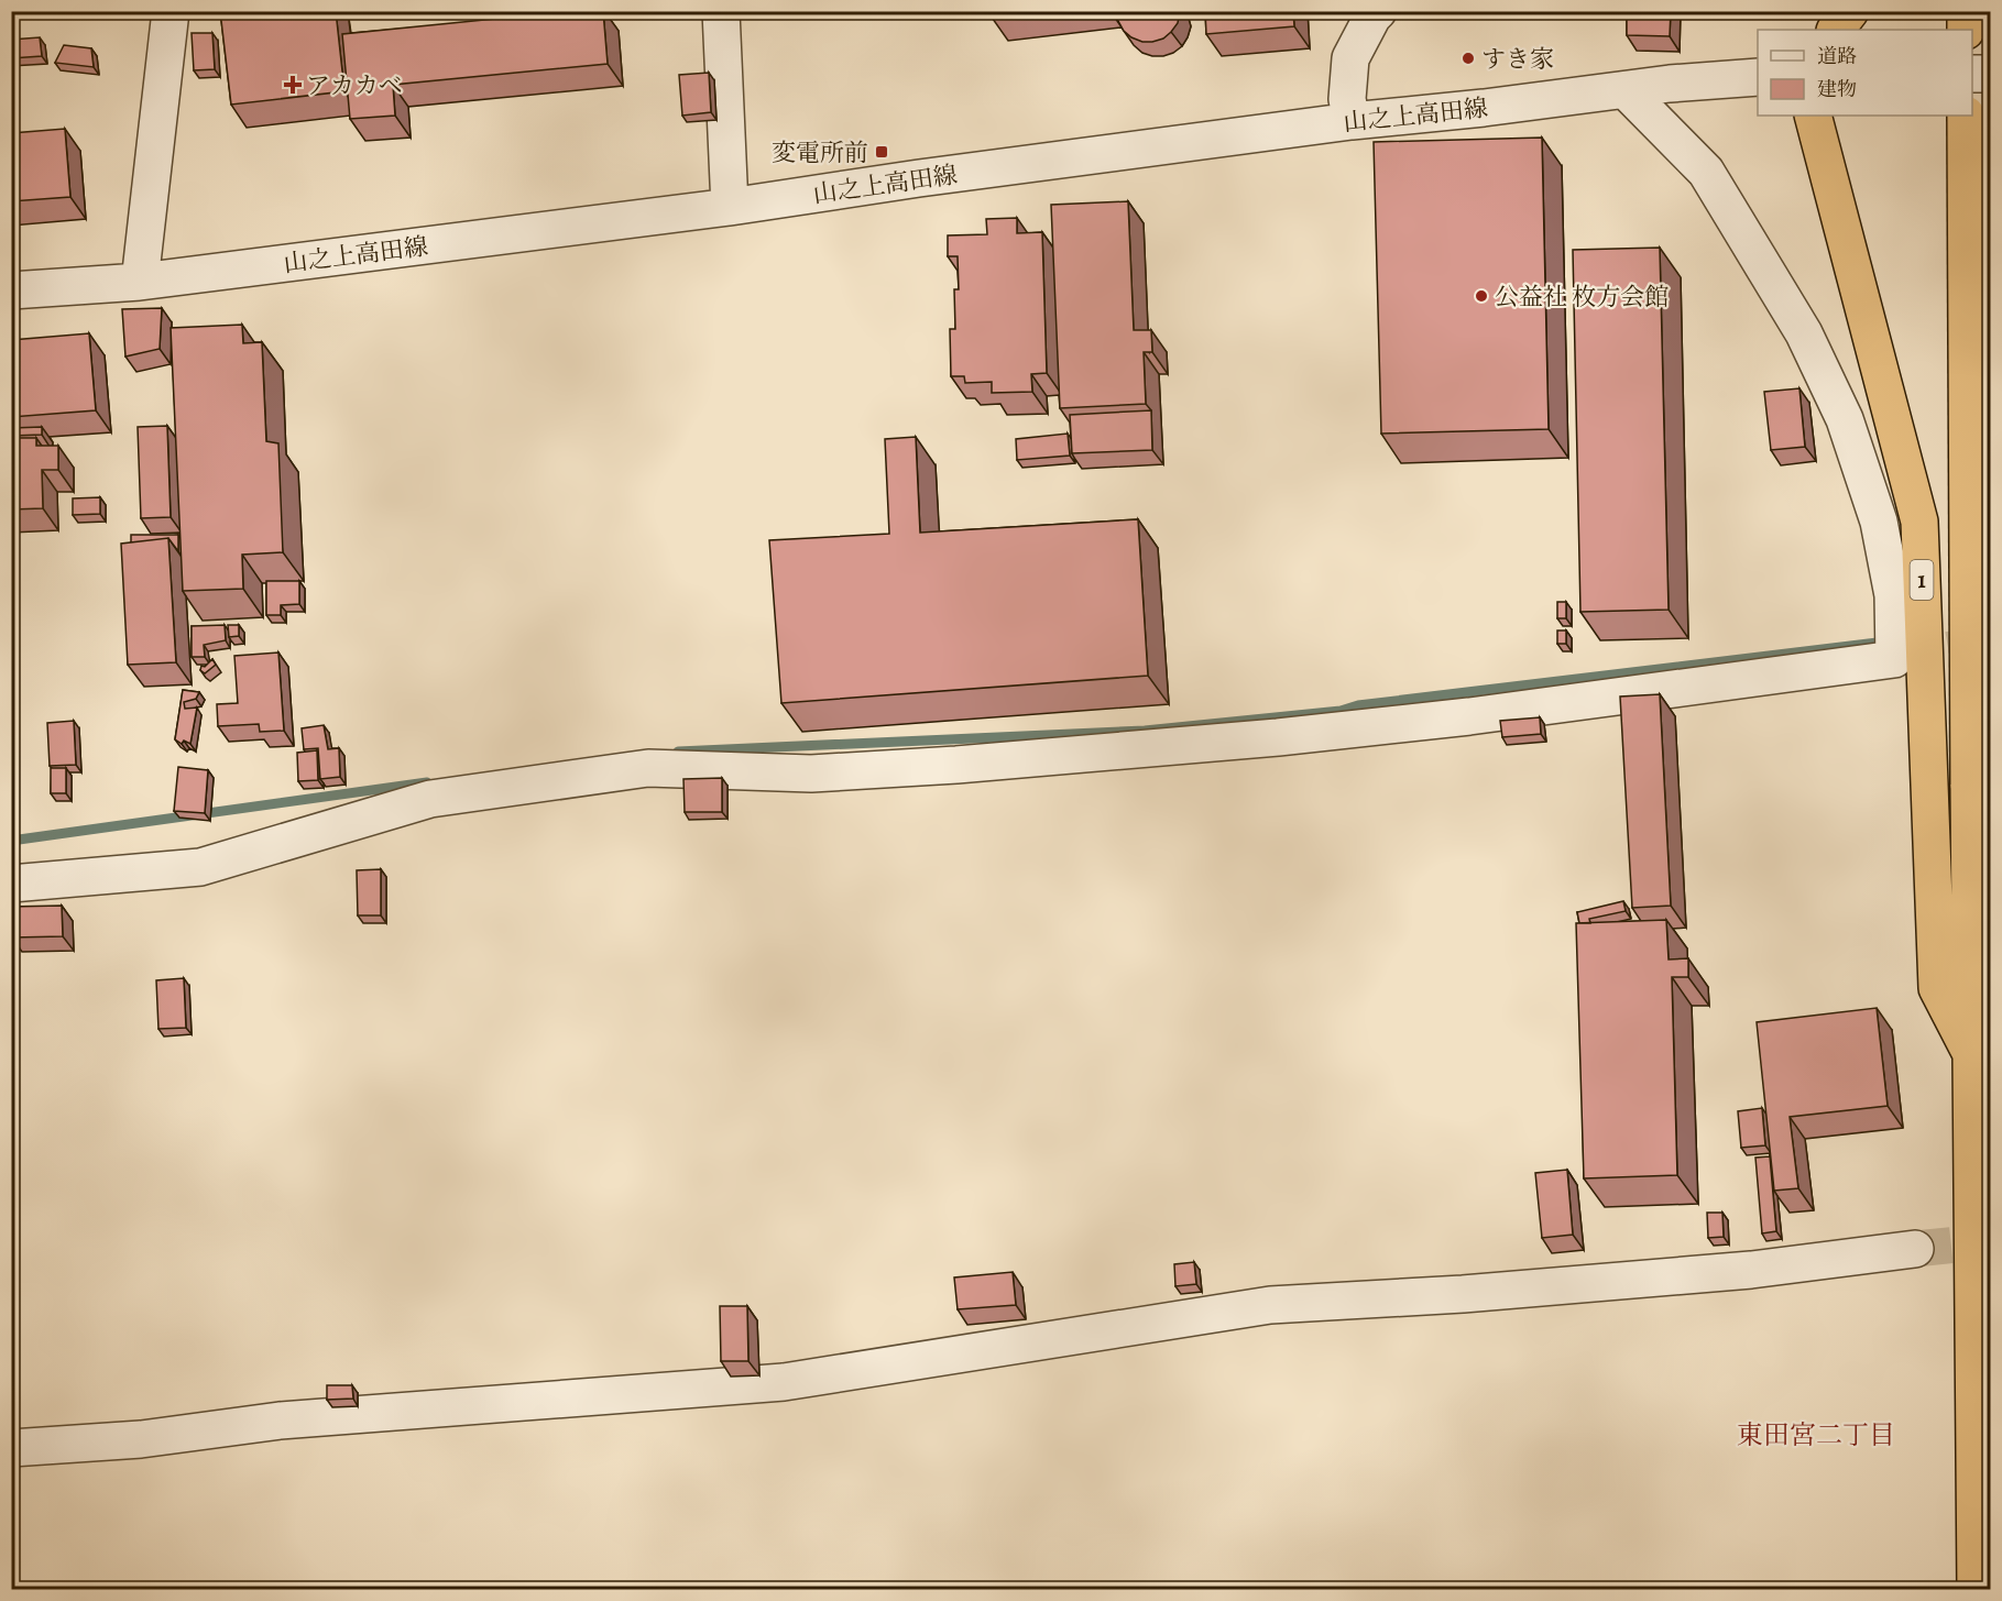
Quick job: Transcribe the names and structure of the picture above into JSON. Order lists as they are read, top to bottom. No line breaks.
{"streets":{"highway":["1"],"street":["山之上高田線"]},"districts":["東田宮二丁目"],"places":{"other":["すき家","公益社 枚方会館"],"health":["アカカベ"],"transit":["変電所前"]},"legend":["道路","建物"]}
